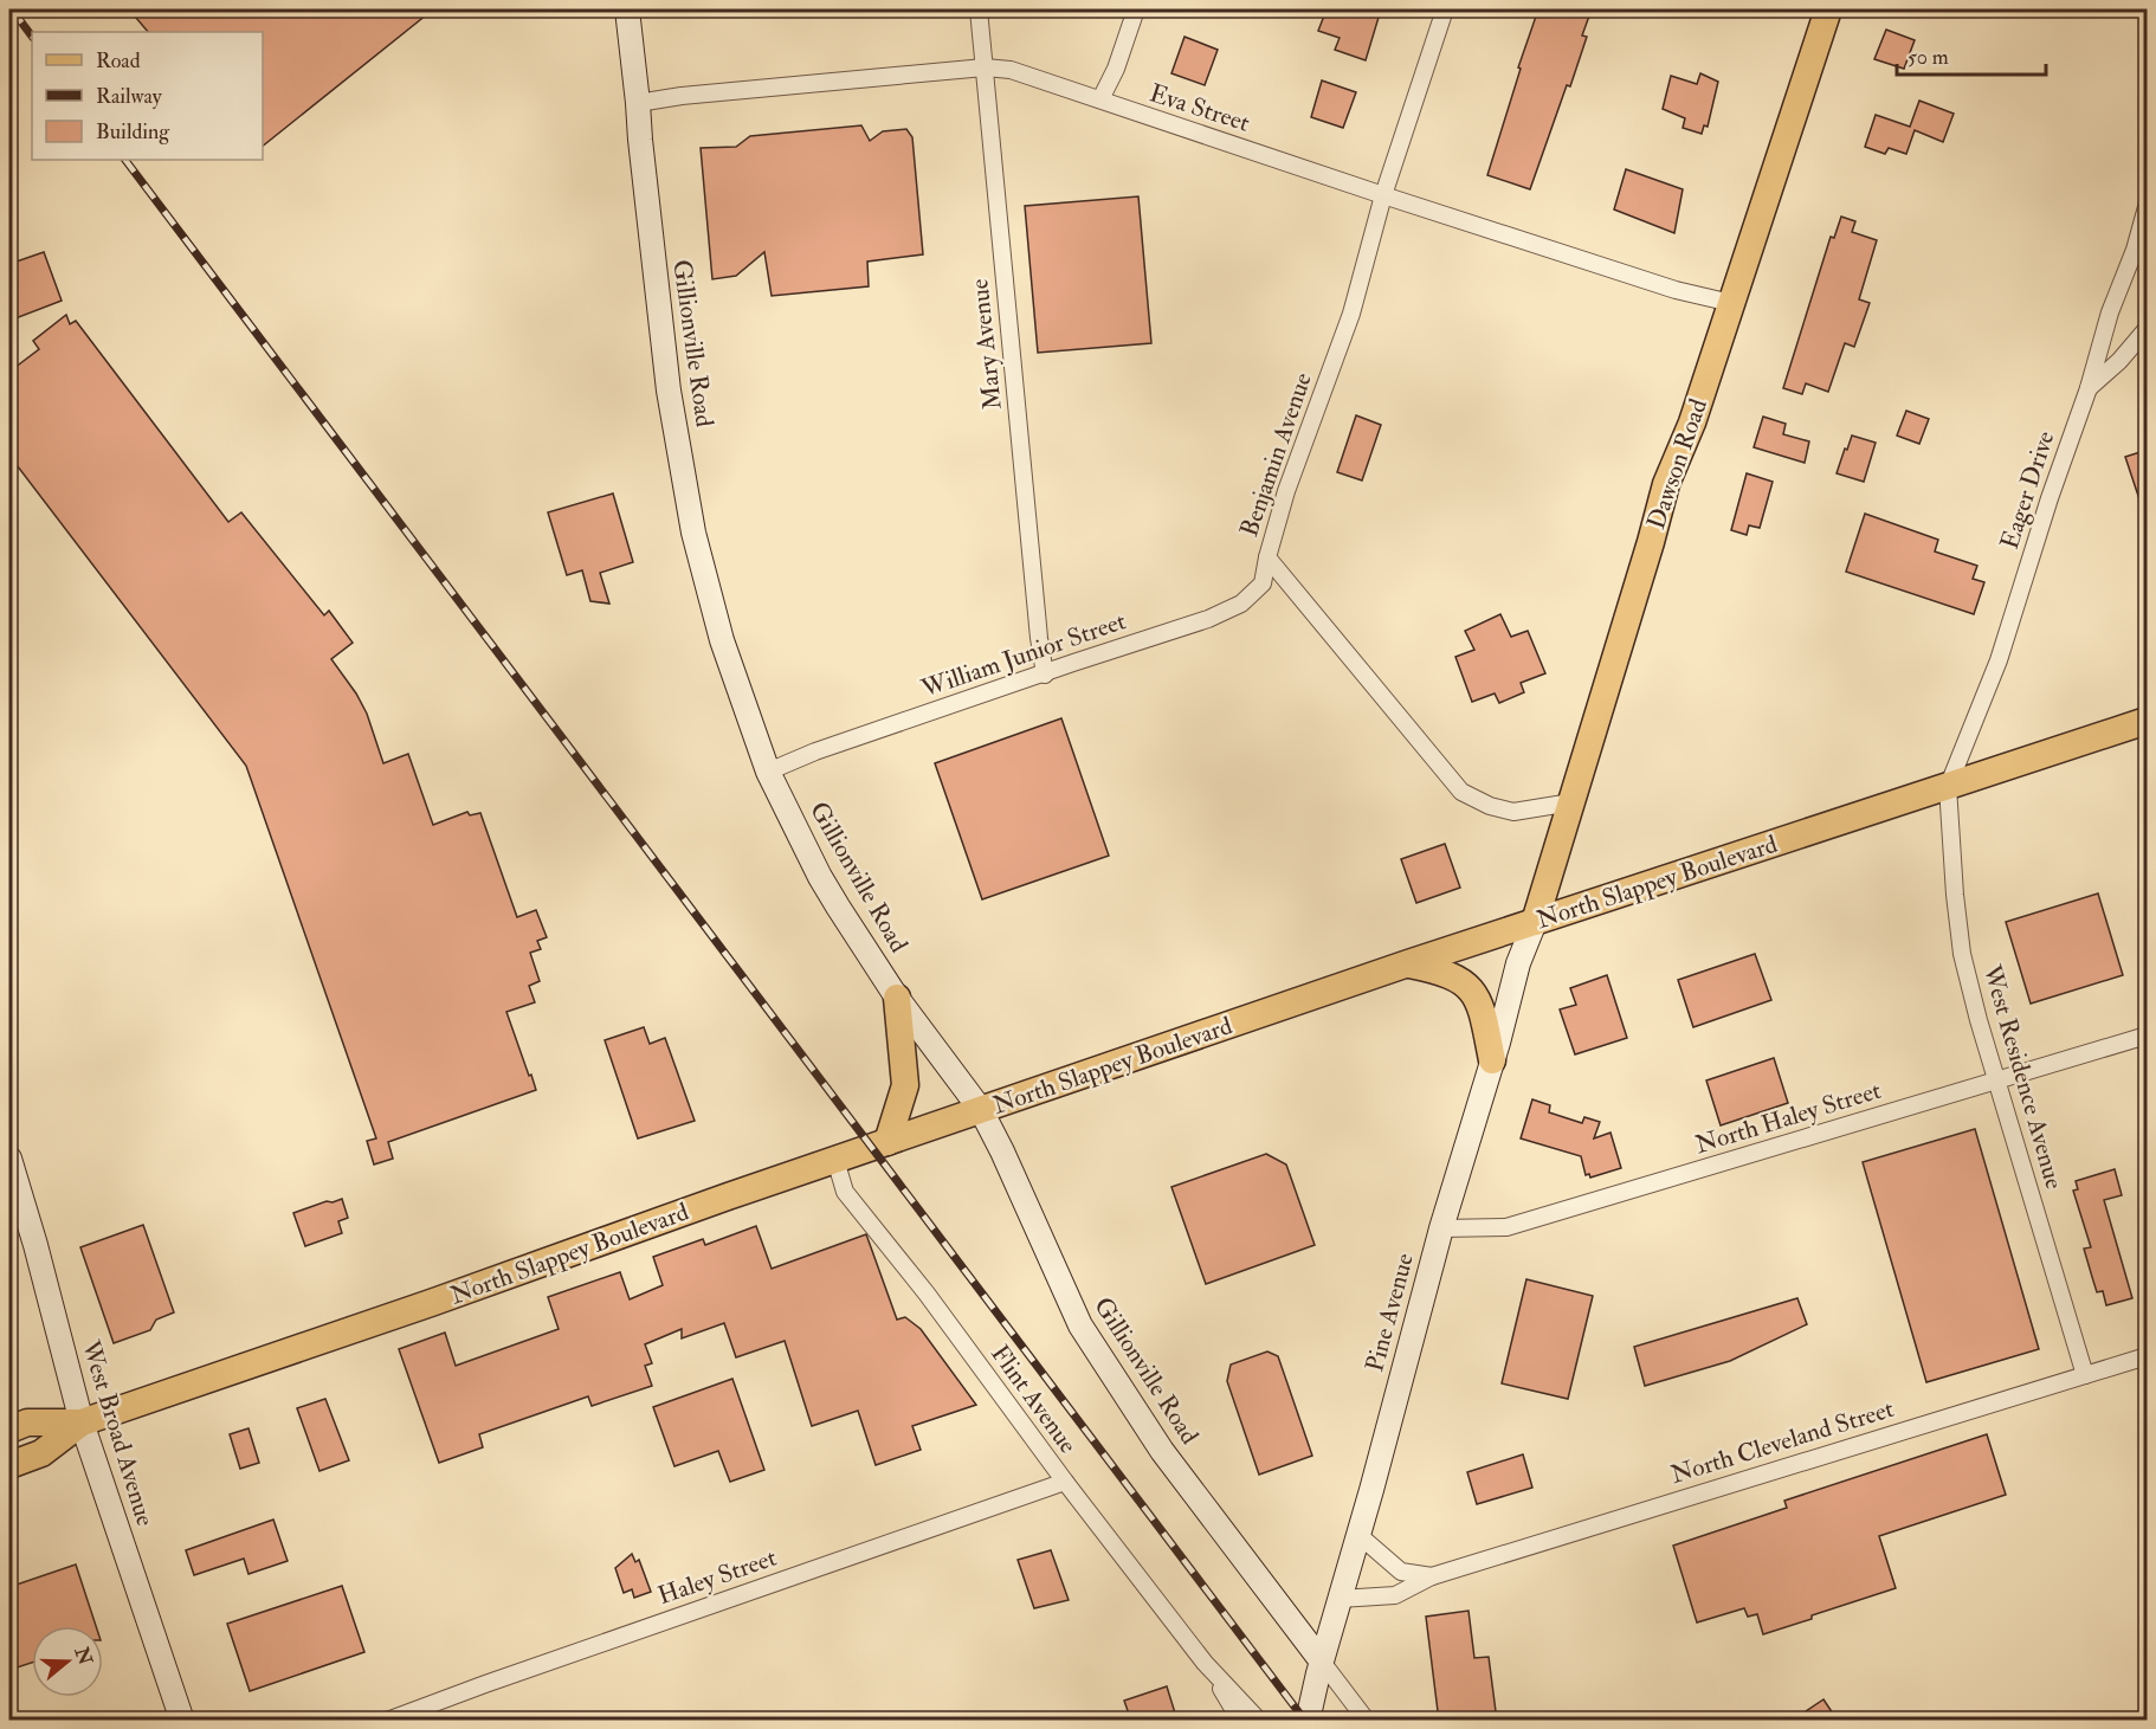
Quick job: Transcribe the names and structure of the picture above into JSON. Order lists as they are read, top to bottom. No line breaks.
{"streets":{"main road":["Gillionville Road","Dawson Road","North Slappey Boulevard","Pine Avenue","West Broad Avenue"],"street":["Eva Street","Mary Avenue","Benjamin Avenue","Eager Drive","William Junior Street","West Residence Avenue","North Haley Street","Flint Avenue","North Cleveland Street","Haley Street"]},"crossings":[["Eva Street","Gillionville Road"],["Eva Street","Mary Avenue"],["Eva Street","Benjamin Avenue"],["Eva Street","Dawson Road"],["Gillionville Road","William Junior Street"],["Gillionville Road","North Slappey Boulevard"],["Gillionville Road","Pine Avenue"],["Mary Avenue","William Junior Street"],["Benjamin Avenue","Dawson Road"],["Benjamin Avenue","William Junior Street"],["Dawson Road","North Slappey Boulevard"],["Dawson Road","Pine Avenue"],["Eager Drive","North Slappey Boulevard"],["Eager Drive","West Residence Avenue"],["North Slappey Boulevard","West Residence Avenue"],["North Slappey Boulevard","Pine Avenue"],["North Slappey Boulevard","Flint Avenue"],["North Slappey Boulevard","West Broad Avenue"],["West Residence Avenue","North Haley Street"],["West Residence Avenue","North Cleveland Street"],["North Haley Street","Pine Avenue"],["Pine Avenue","North Cleveland Street"],["Flint Avenue","Haley Street"]],"legend":["Road","Railway","Building"],"scale_bar":"50 m","north":"right"}
